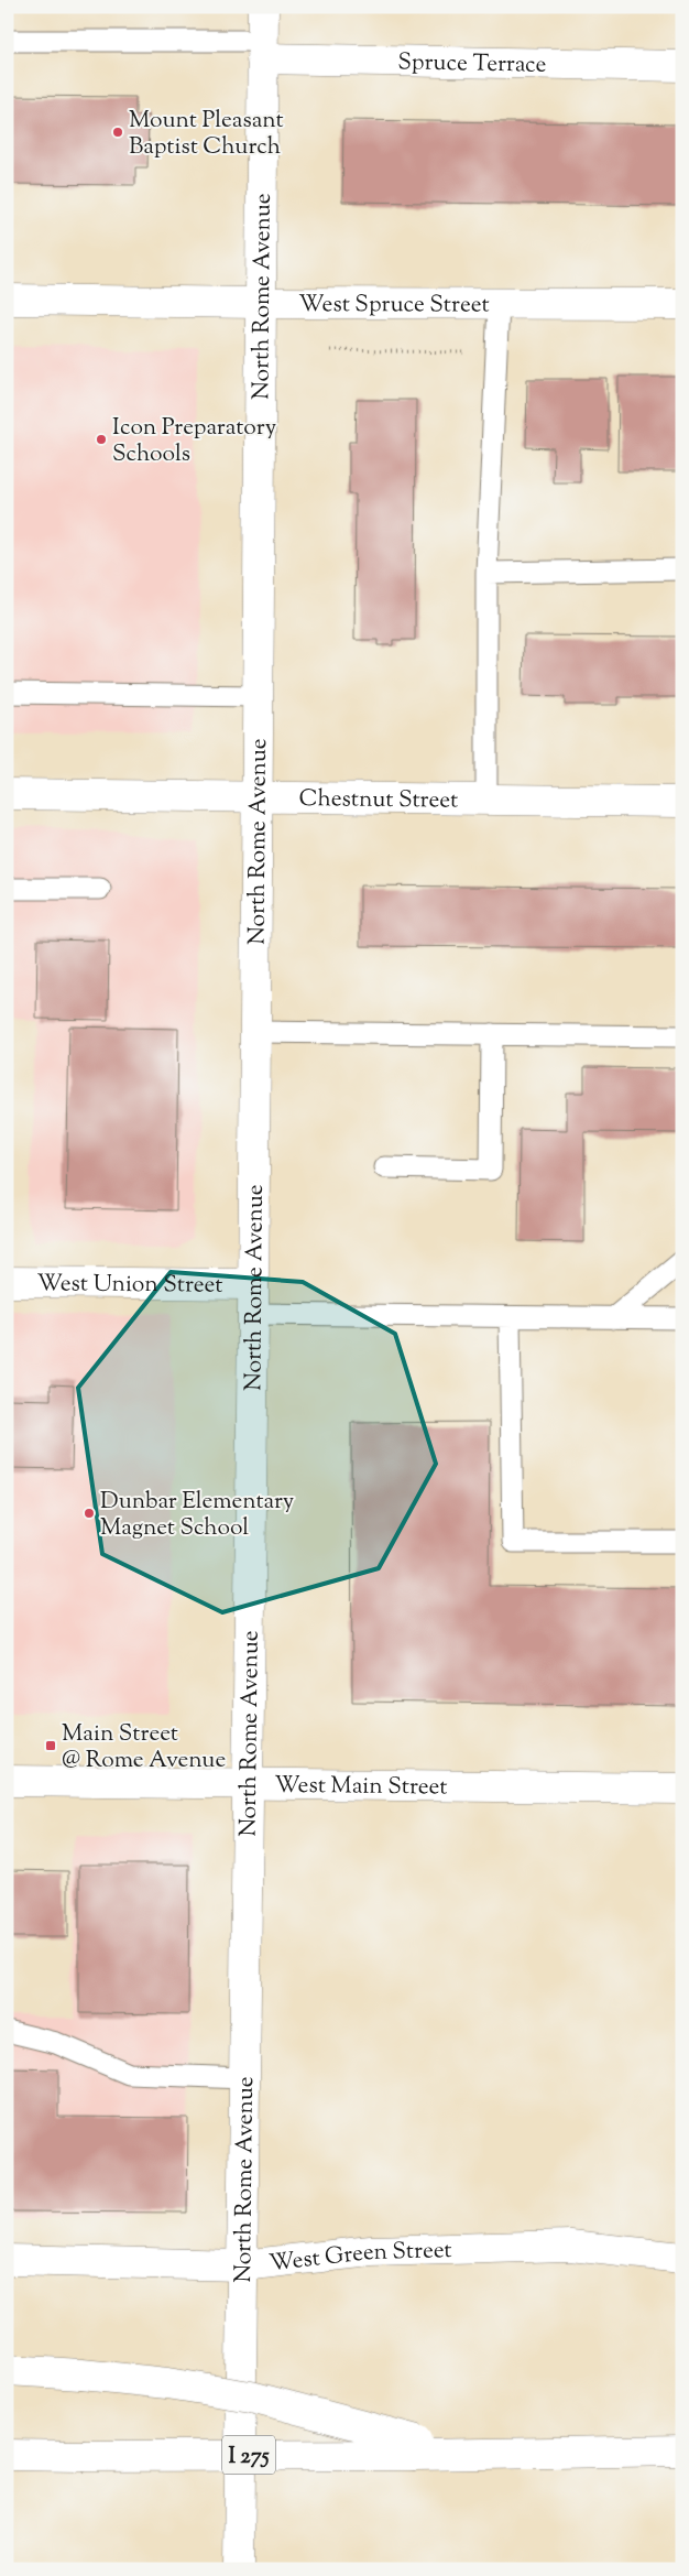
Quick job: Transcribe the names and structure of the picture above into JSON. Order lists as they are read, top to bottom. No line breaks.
{"streets":{"main road":["Spruce Terrace","North Rome Avenue","West Spruce Street","Chestnut Street","West Union Street","West Main Street","West Green Street","I 275"]},"crossings":[["Spruce Terrace","North Rome Avenue"],["North Rome Avenue","West Spruce Street"],["North Rome Avenue","Chestnut Street"],["North Rome Avenue","West Union Street"],["North Rome Avenue","West Main Street"],["North Rome Avenue","West Green Street"]],"places":{"other":["Mount Pleasant Baptist Church","Icon Preparatory Schools","Dunbar Elementary Magnet School"],"transit":["Main Street @ Rome Avenue"]}}
